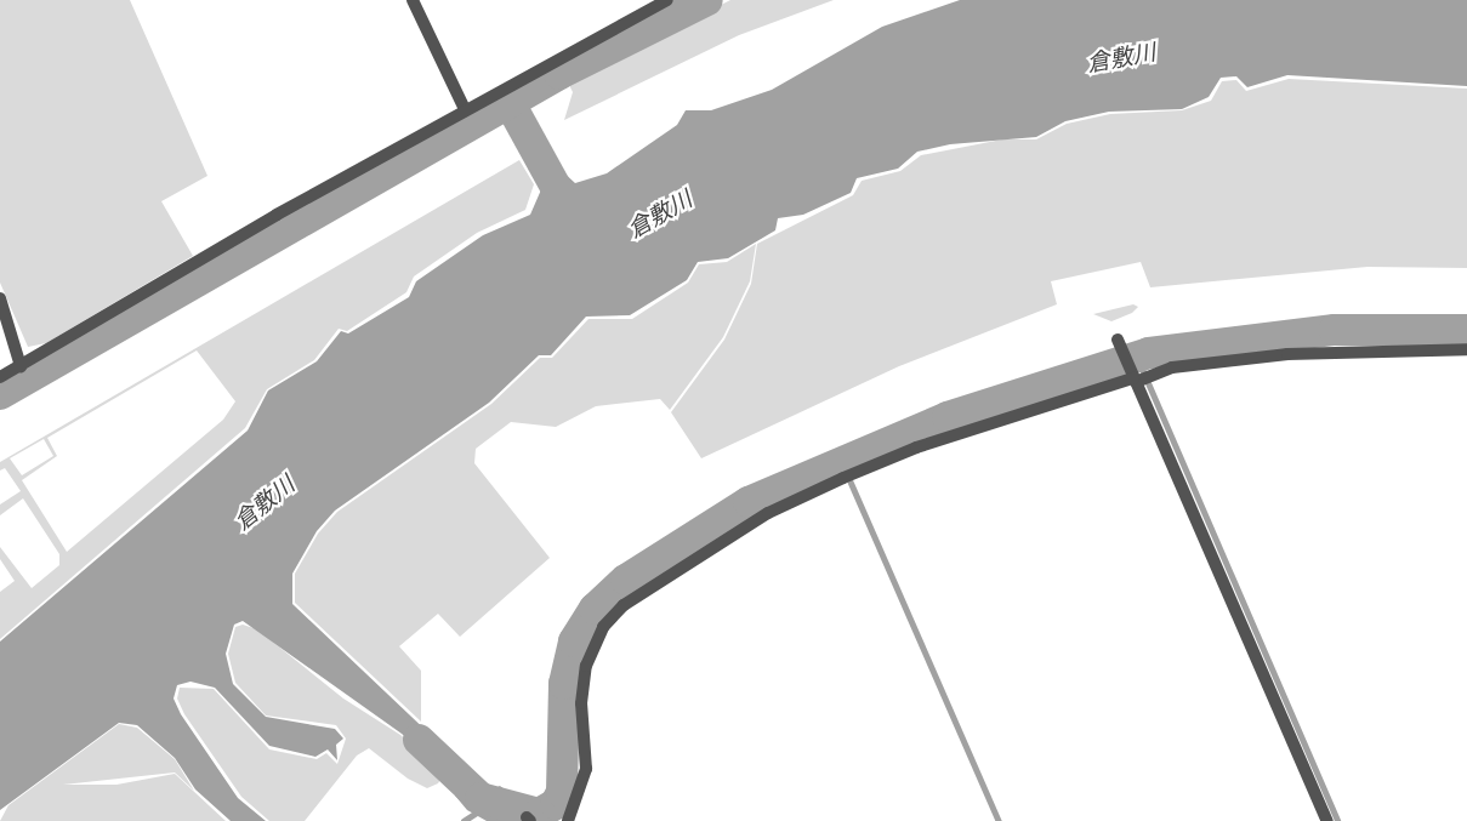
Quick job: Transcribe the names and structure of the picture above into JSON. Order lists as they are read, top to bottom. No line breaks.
{"water":["倉敷川"]}
